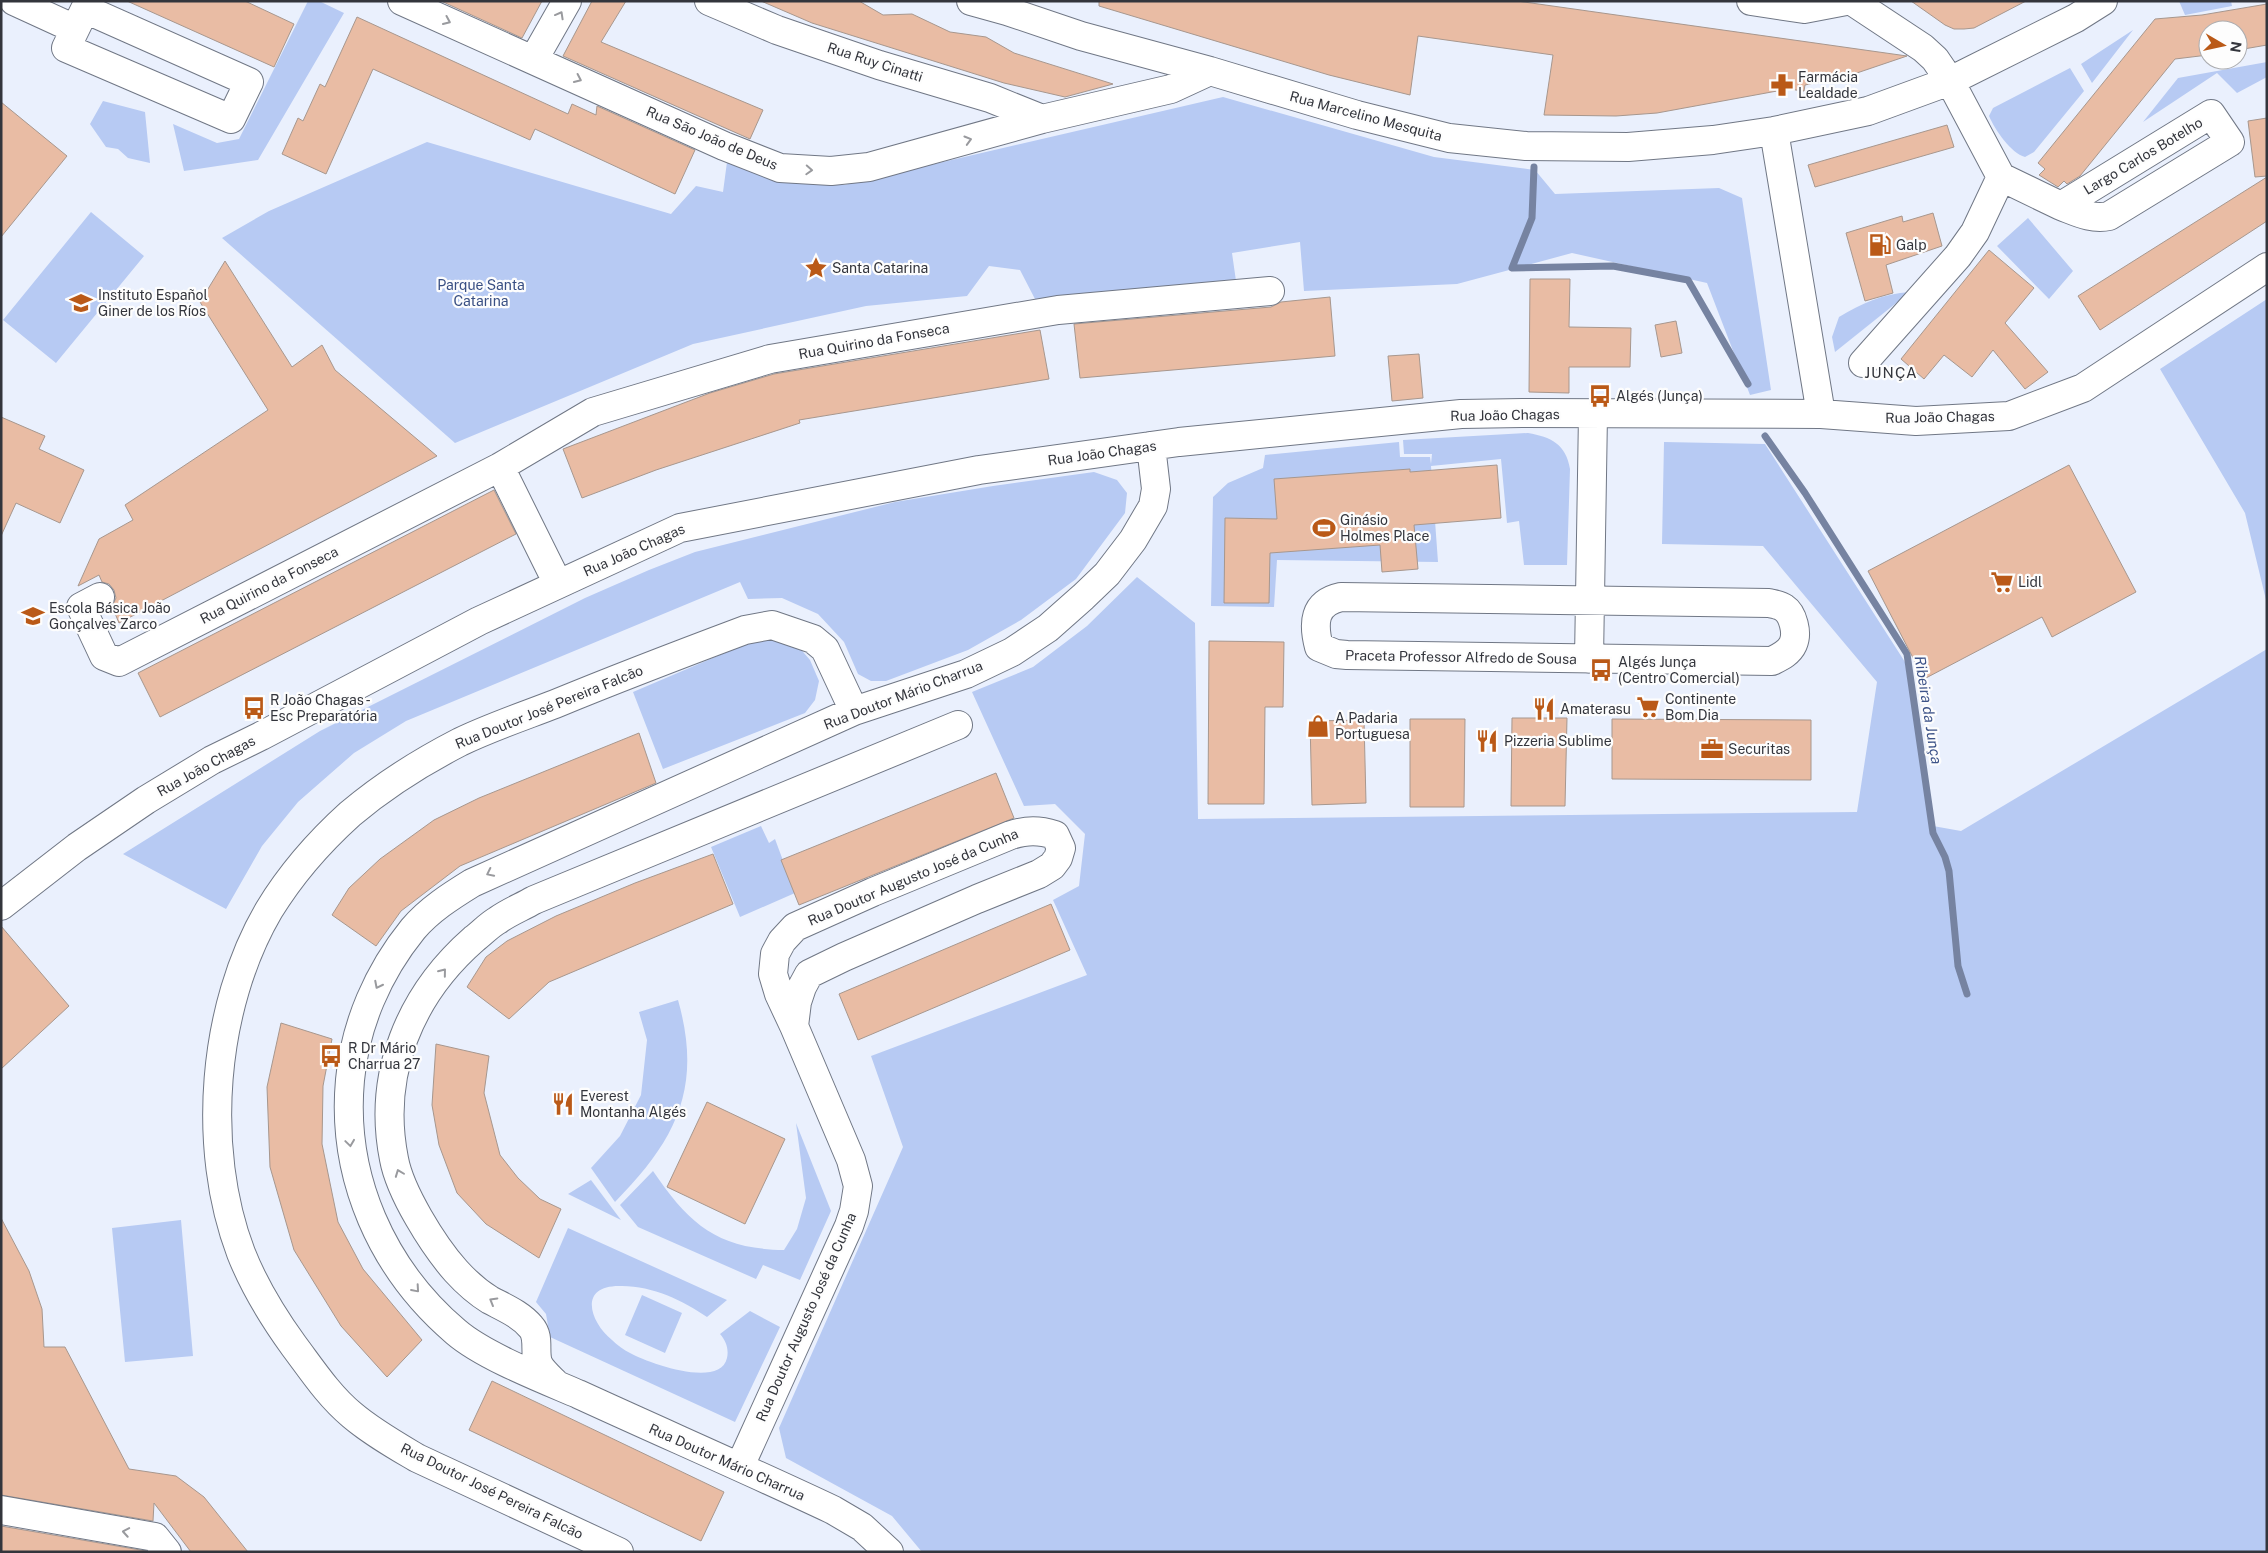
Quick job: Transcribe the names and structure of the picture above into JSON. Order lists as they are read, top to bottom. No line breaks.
{"streets":{"street":["Rua Ruy Cinatti","Rua Marcelino Mesquita","Rua São João de Deus","Largo Carlos Botelho","Rua Quirino da Fonseca","Rua João Chagas","Praceta Professor Alfredo de Sousa","Rua Doutor Mário Charrua","Rua Doutor José Pereira Falcão","Rua Doutor Augusto José da Cunha"]},"crossings":[["Rua Ruy Cinatti","Rua São João de Deus"],["Rua Marcelino Mesquita","Rua São João de Deus"],["Rua João Chagas","Praceta Professor Alfredo de Sousa"],["Rua João Chagas","Rua Doutor Mário Charrua"],["Rua Doutor Mário Charrua","Rua Doutor José Pereira Falcão"],["Rua Doutor Mário Charrua","Rua Doutor Augusto José da Cunha"]],"one_way":["Rua São João de Deus"],"districts":["JUNÇA"],"water":["Ribeira da Junça"],"parks":["Parque Santa Catarina"],"places":{"pharmacy":["Farmácia Lealdade"],"fuel station":["Galp"],"place":["Santa Catarina"],"school or university":["Instituto Español Giner de los Ríos","Escola Básica João Gonçalves Zarco"],"bus stop":["Algés (Junça)","Algés Junça (Centro Comercial)","R João Chagas - Esc Preparatória","R Dr Mário Charrua 27"],"sports":["Ginásio Holmes Place"],"supermarket":["Lidl","Continente Bom Dia"],"restaurant":["Amaterasu","Pizzeria Sublime","Everest Montanha Algés"],"shop":["A Padaria Portuguesa"],"office":["Securitas"]},"north":"right"}
